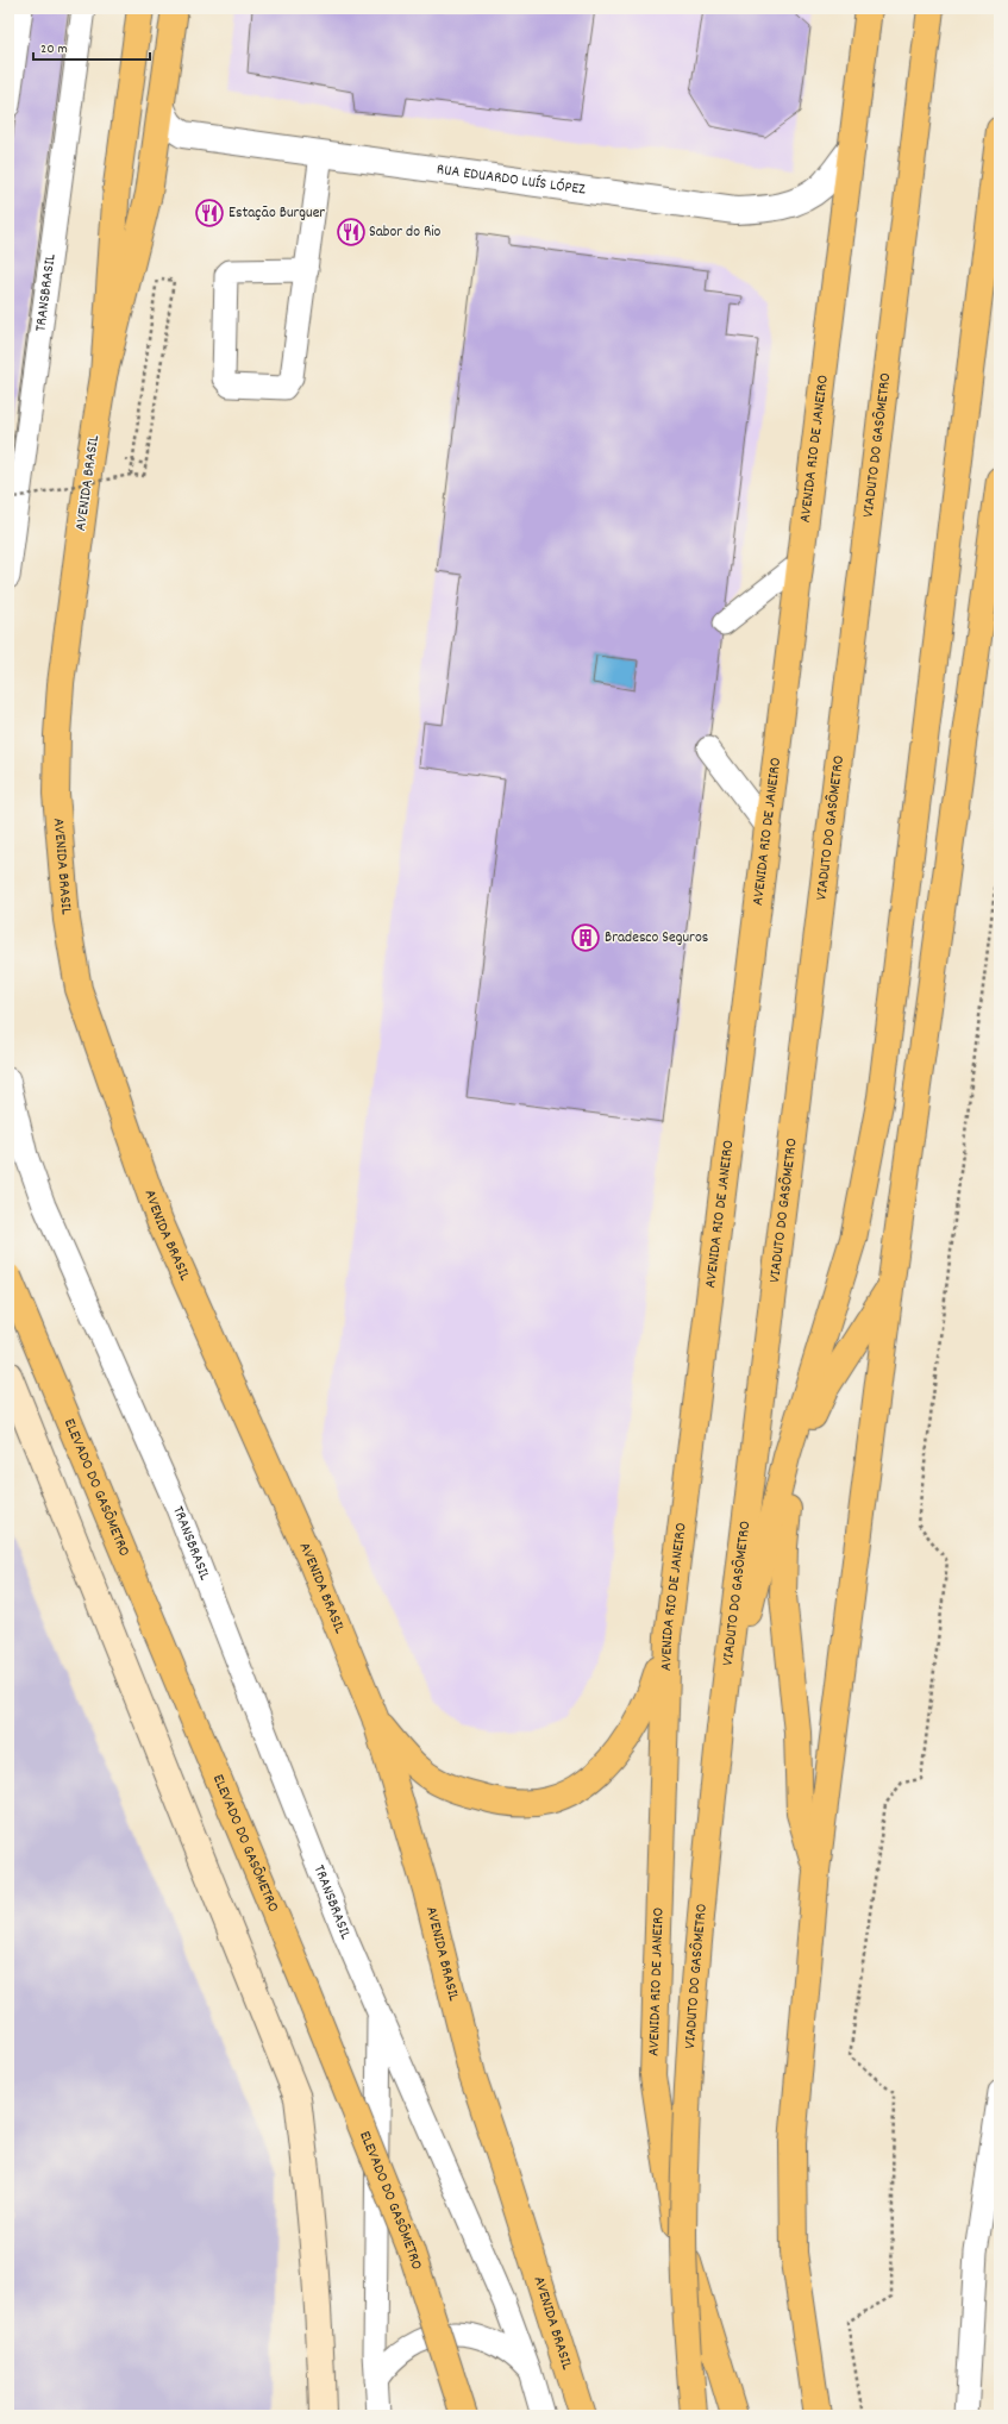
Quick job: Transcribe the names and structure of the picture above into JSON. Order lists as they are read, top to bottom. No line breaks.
{"streets":{"highway":["VIADUTO DO GASÔMETRO","AVENIDA RIO DE JANEIRO","AVENIDA BRASIL","ELEVADO DO GASÔMETRO"],"street":["RUA EDUARDO LUÍS LÓPEZ"],"lane":["TRANSBRASIL"]},"crossings":[["RUA EDUARDO LUÍS LÓPEZ","AVENIDA RIO DE JANEIRO"],["RUA EDUARDO LUÍS LÓPEZ","AVENIDA BRASIL"]],"places":{"restaurant":["Estação Burguer","Sabor do Rio"],"building":["Bradesco Seguros"]},"scale_bar":"20 m"}
